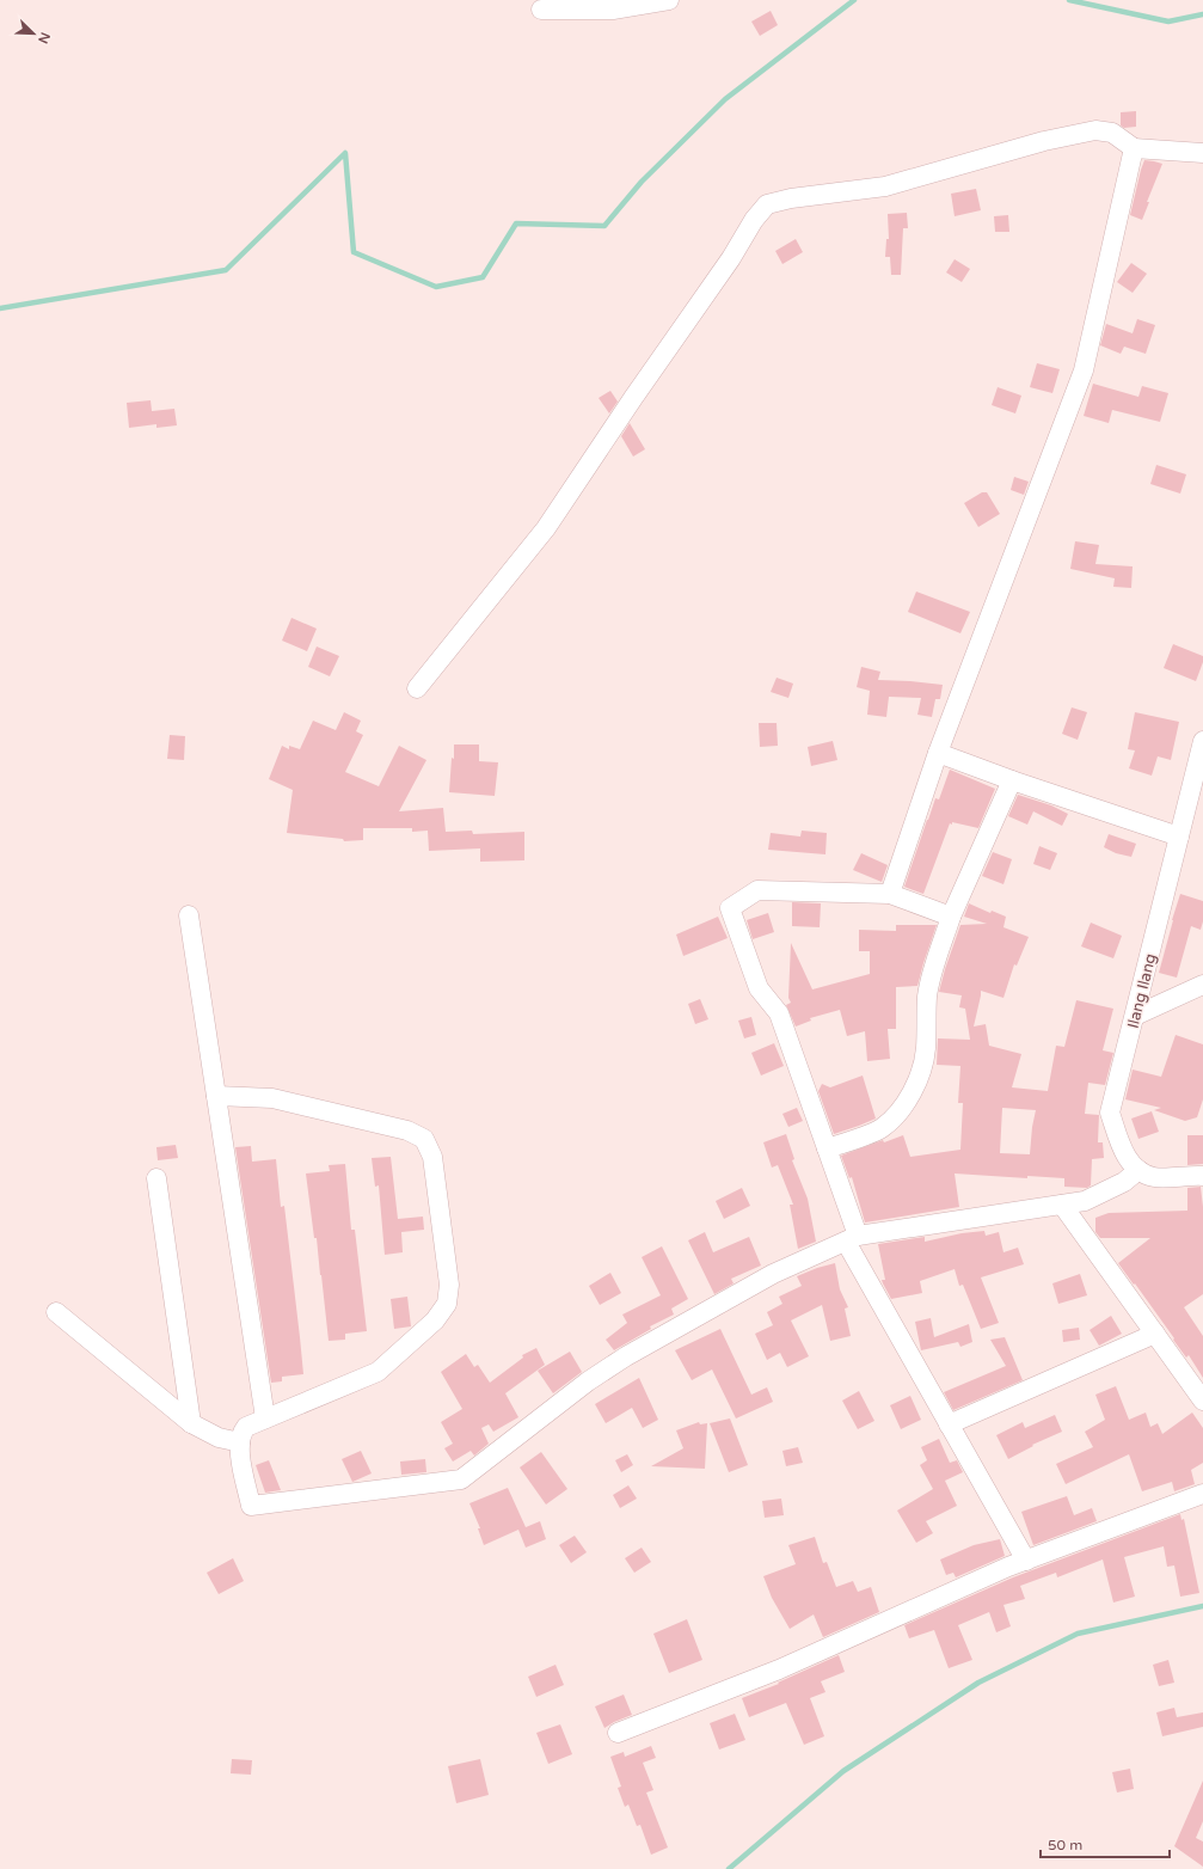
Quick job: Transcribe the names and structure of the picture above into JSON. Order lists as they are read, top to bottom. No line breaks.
{"streets":{"street":["Ilang Ilang"]},"scale_bar":"50 m","north":"bottom right"}
